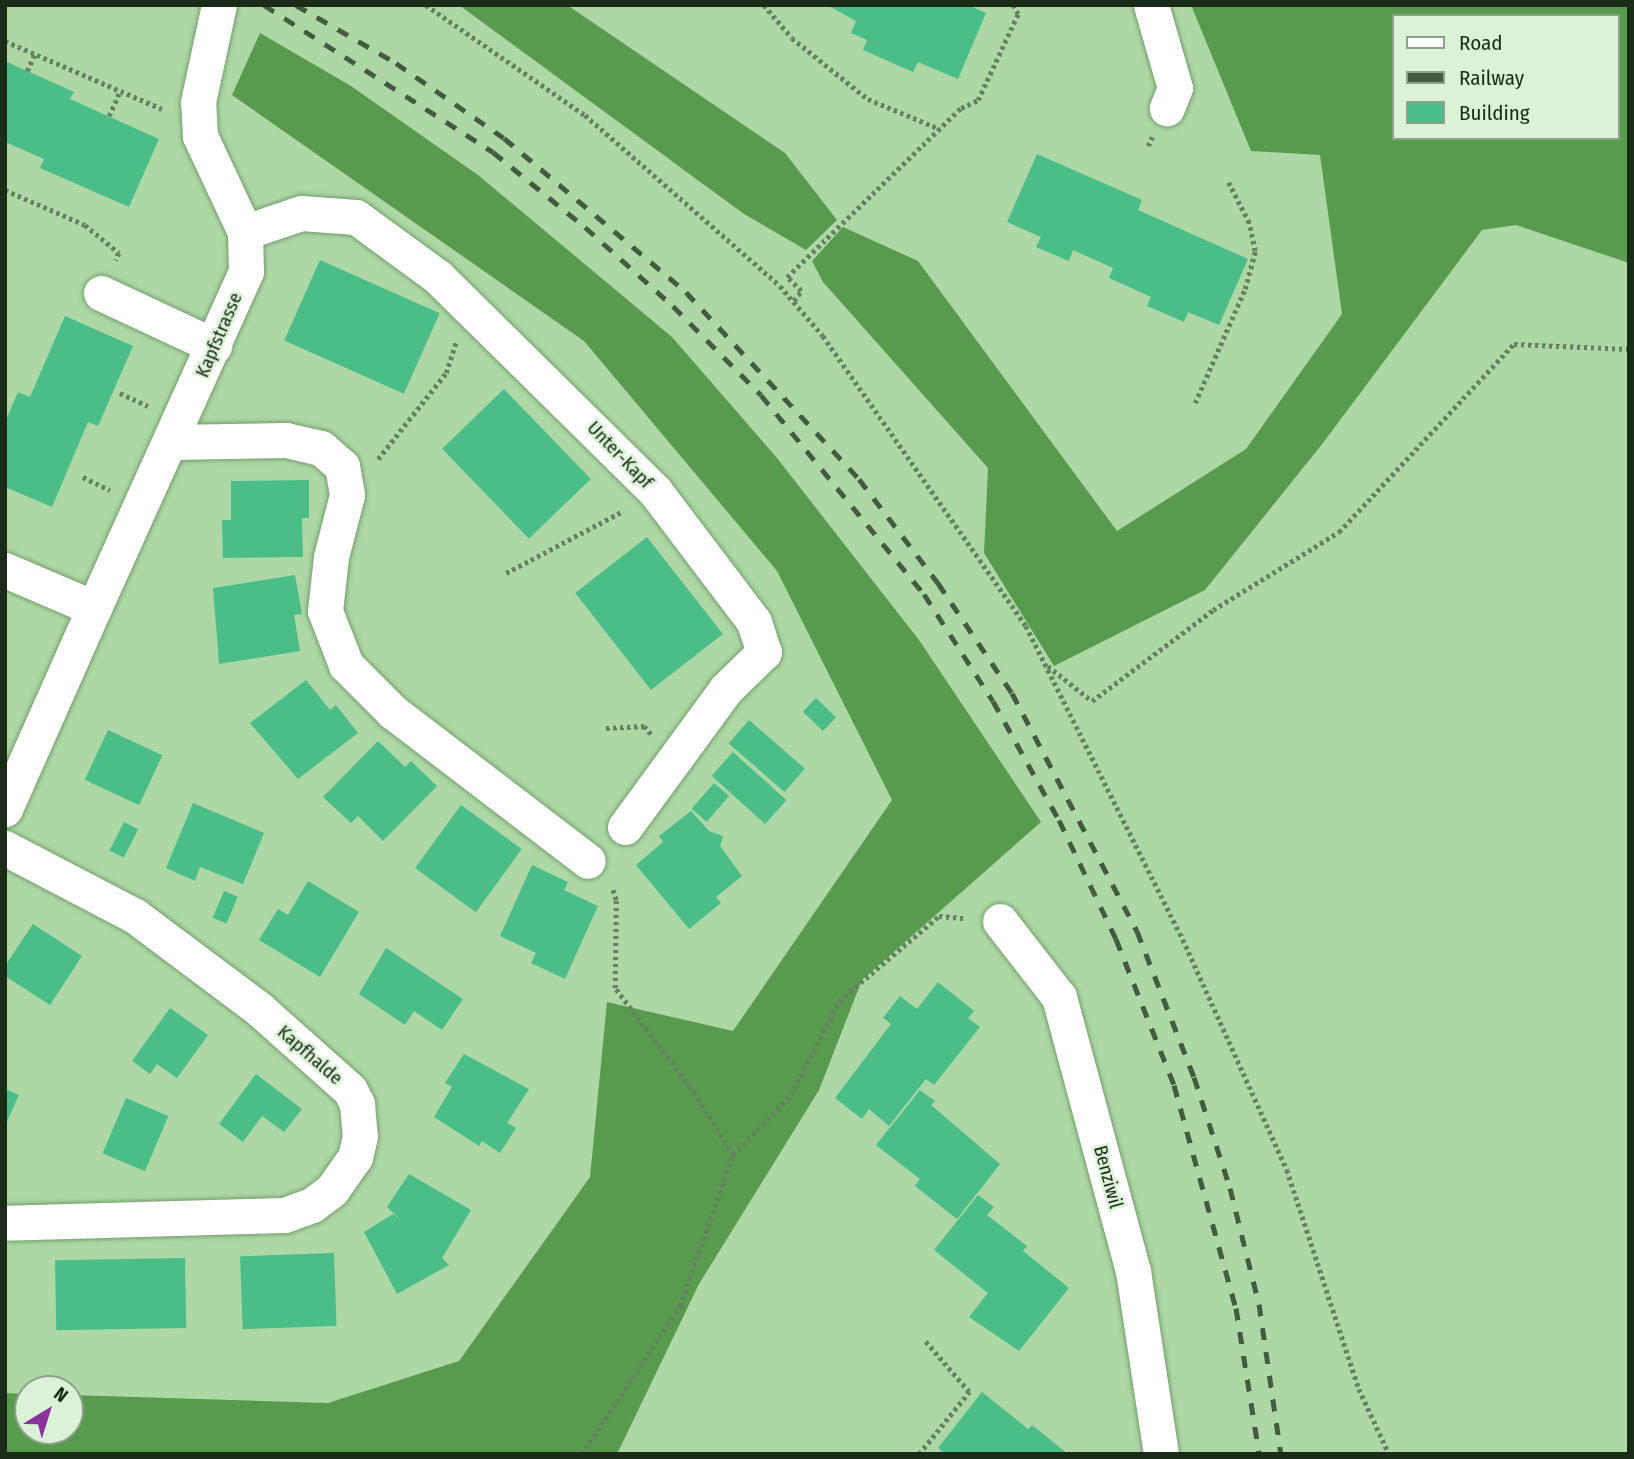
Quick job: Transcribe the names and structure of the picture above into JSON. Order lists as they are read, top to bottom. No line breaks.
{"streets":{"street":["Kapfstrasse","Unter-Kapf","Kapfhalde","Benziwil"]},"crossings":[["Kapfstrasse","Unter-Kapf"]],"legend":["Road","Railway","Building"],"north":"top right"}
